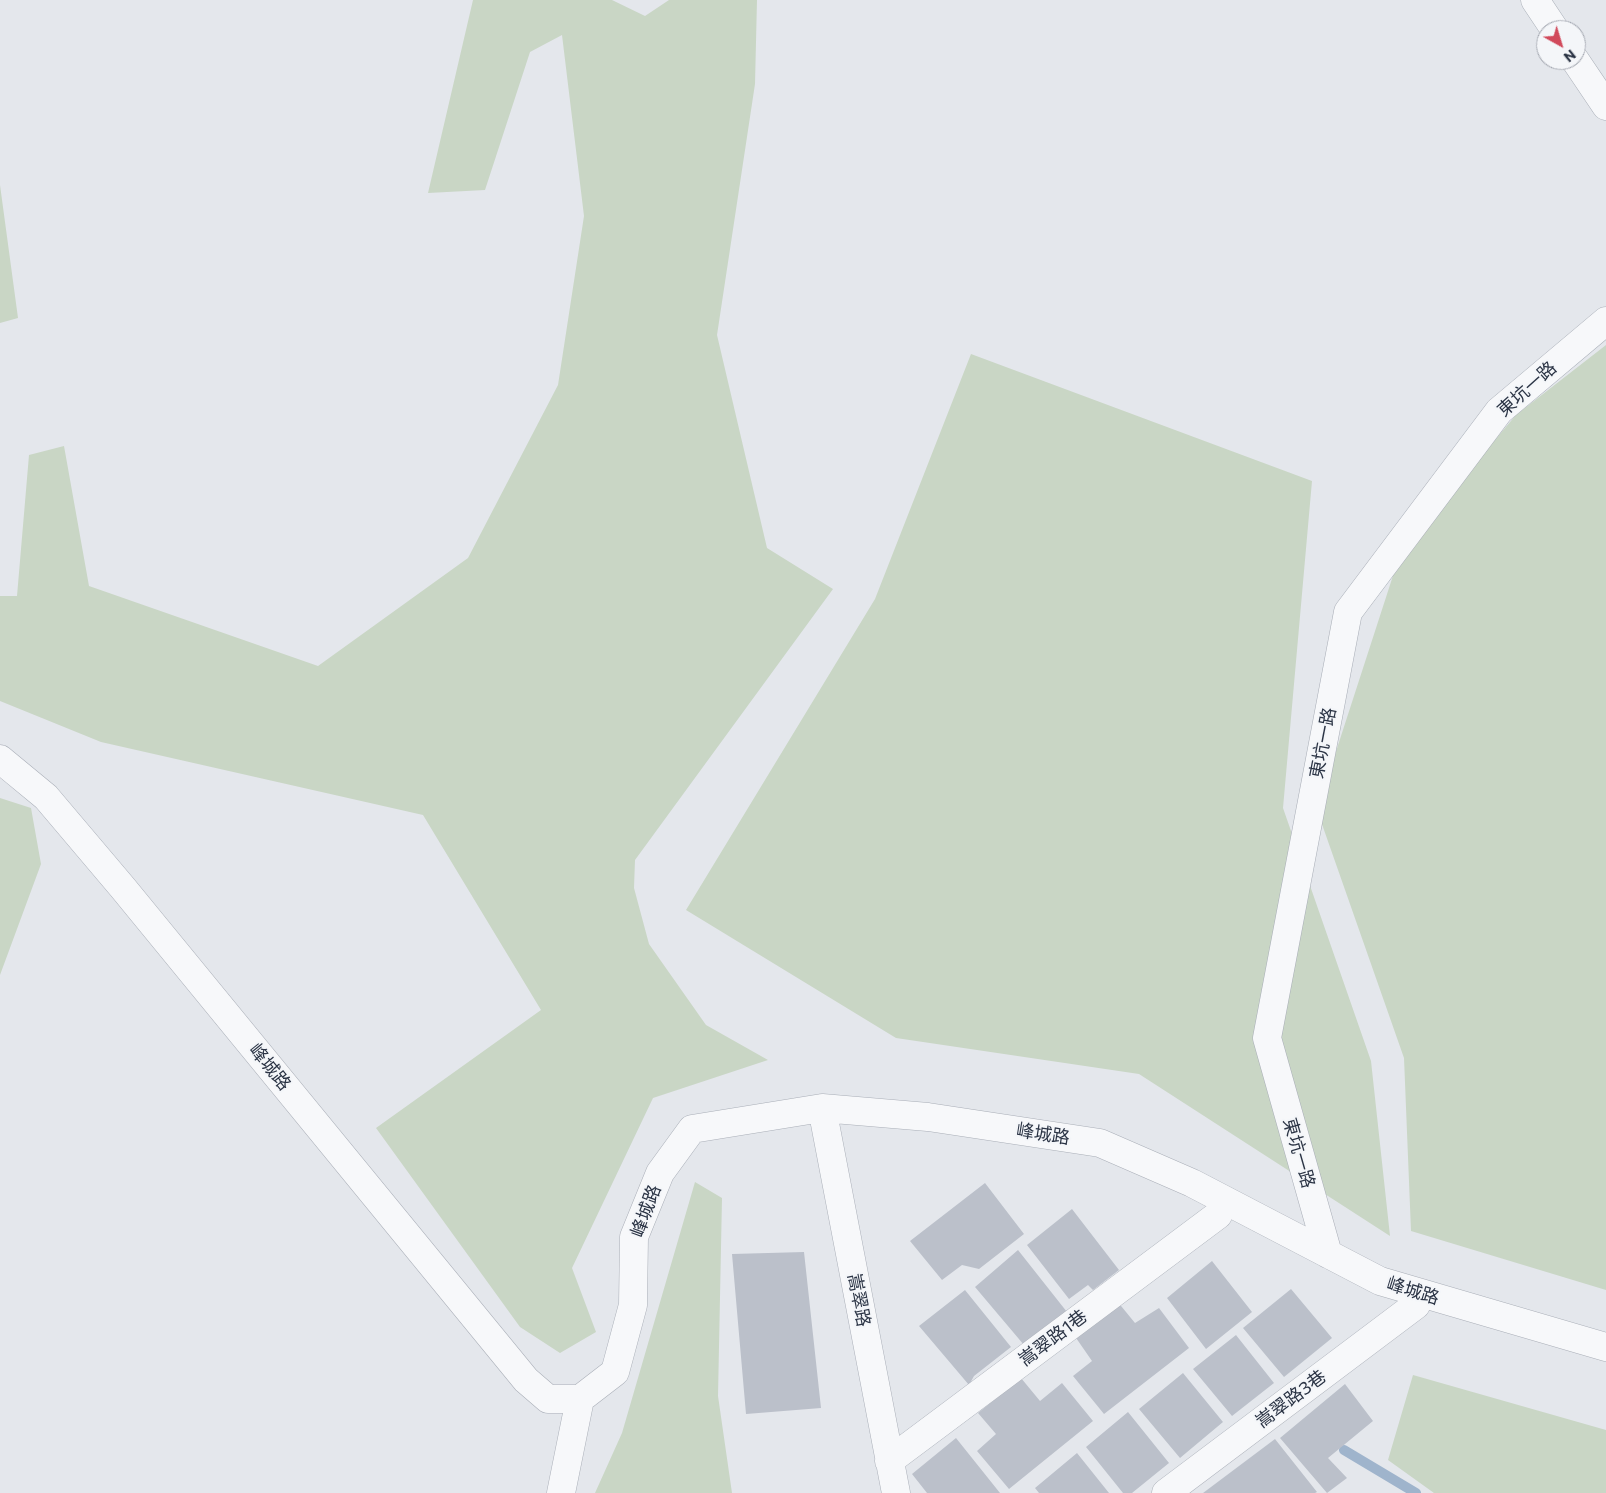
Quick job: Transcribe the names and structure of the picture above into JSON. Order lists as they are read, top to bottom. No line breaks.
{"streets":{"street":["東坑一路","峰城路","嵩翠路","嵩翠路1巷","嵩翠路3巷"]},"crossings":[["東坑一路","峰城路"],["峰城路","嵩翠路"],["嵩翠路","嵩翠路1巷"]],"north":"bottom right"}
